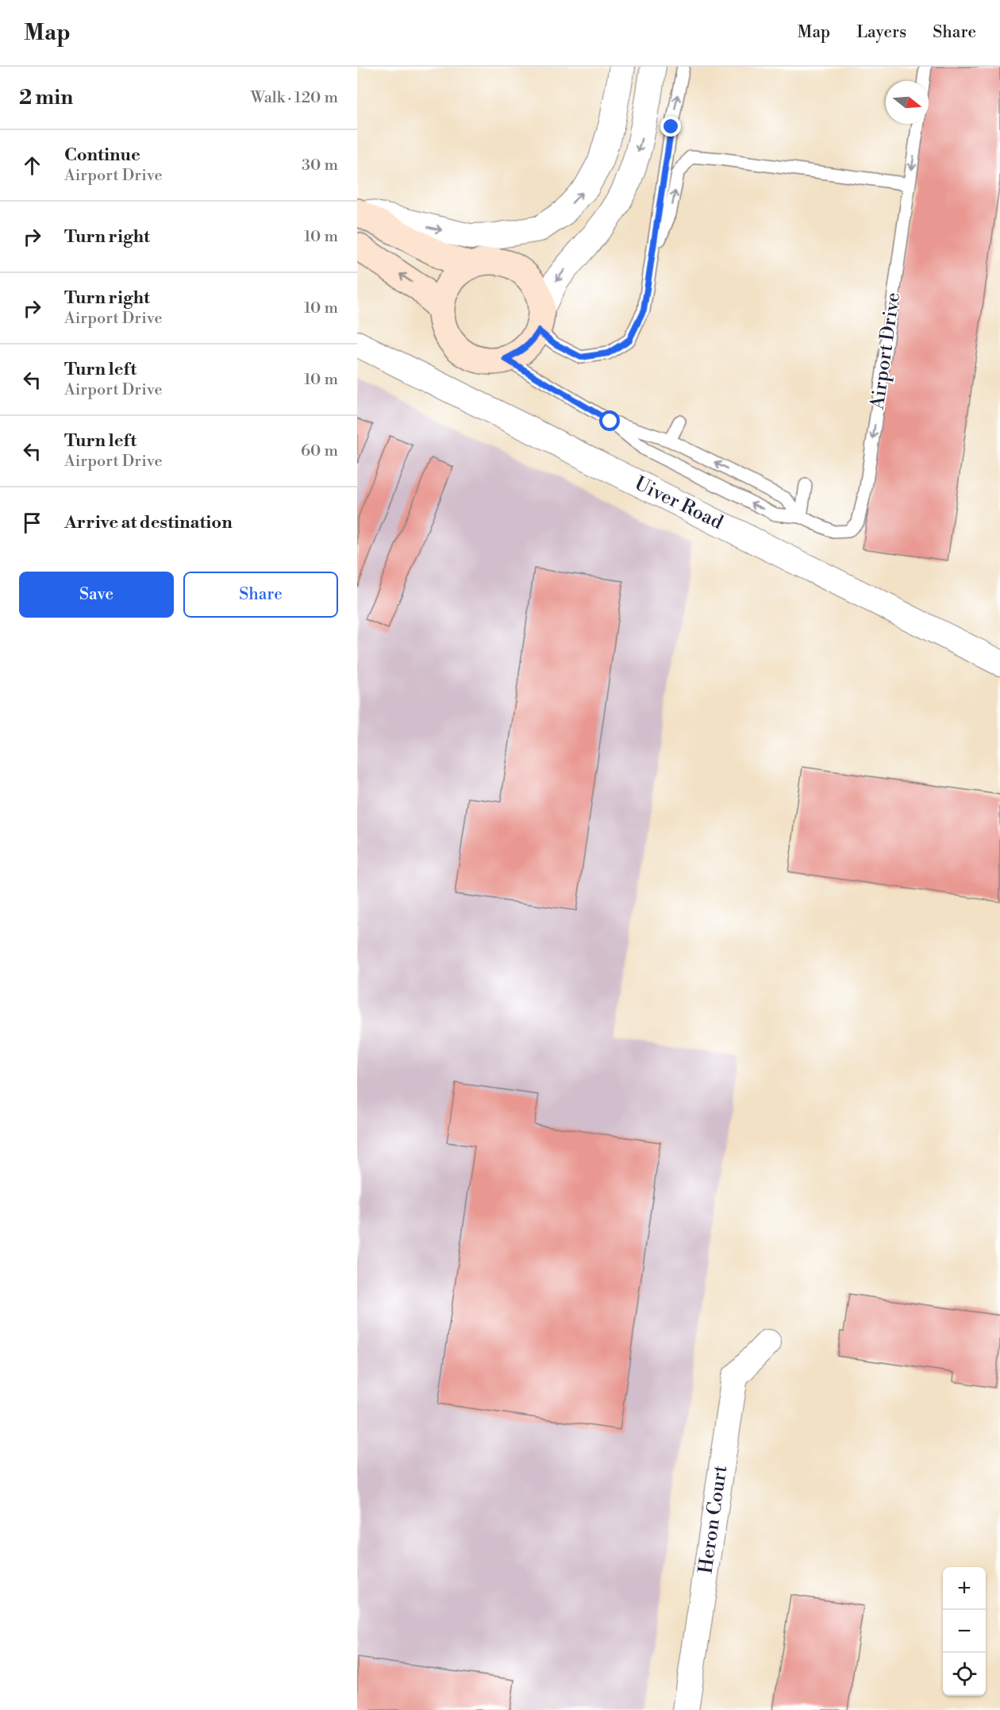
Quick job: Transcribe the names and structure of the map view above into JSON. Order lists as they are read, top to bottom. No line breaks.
{"streets":{"street":["Uiver Road","Heron Court"],"lane":["Airport Drive"]},"north":"right","page":{"header":"Map","nav":["Map","Layers","Share"],"heading":["2 min","Walk · 120 m"],"list":[["Continue","Airport Drive","30 m"],["Turn right","10 m"],["Turn right","Airport Drive","10 m"],["Turn left","Airport Drive","10 m"],["Turn left","Airport Drive","60 m"],"Arrive at destination"],"buttons":["Save","Share"],"map_buttons":["+","−"]}}
